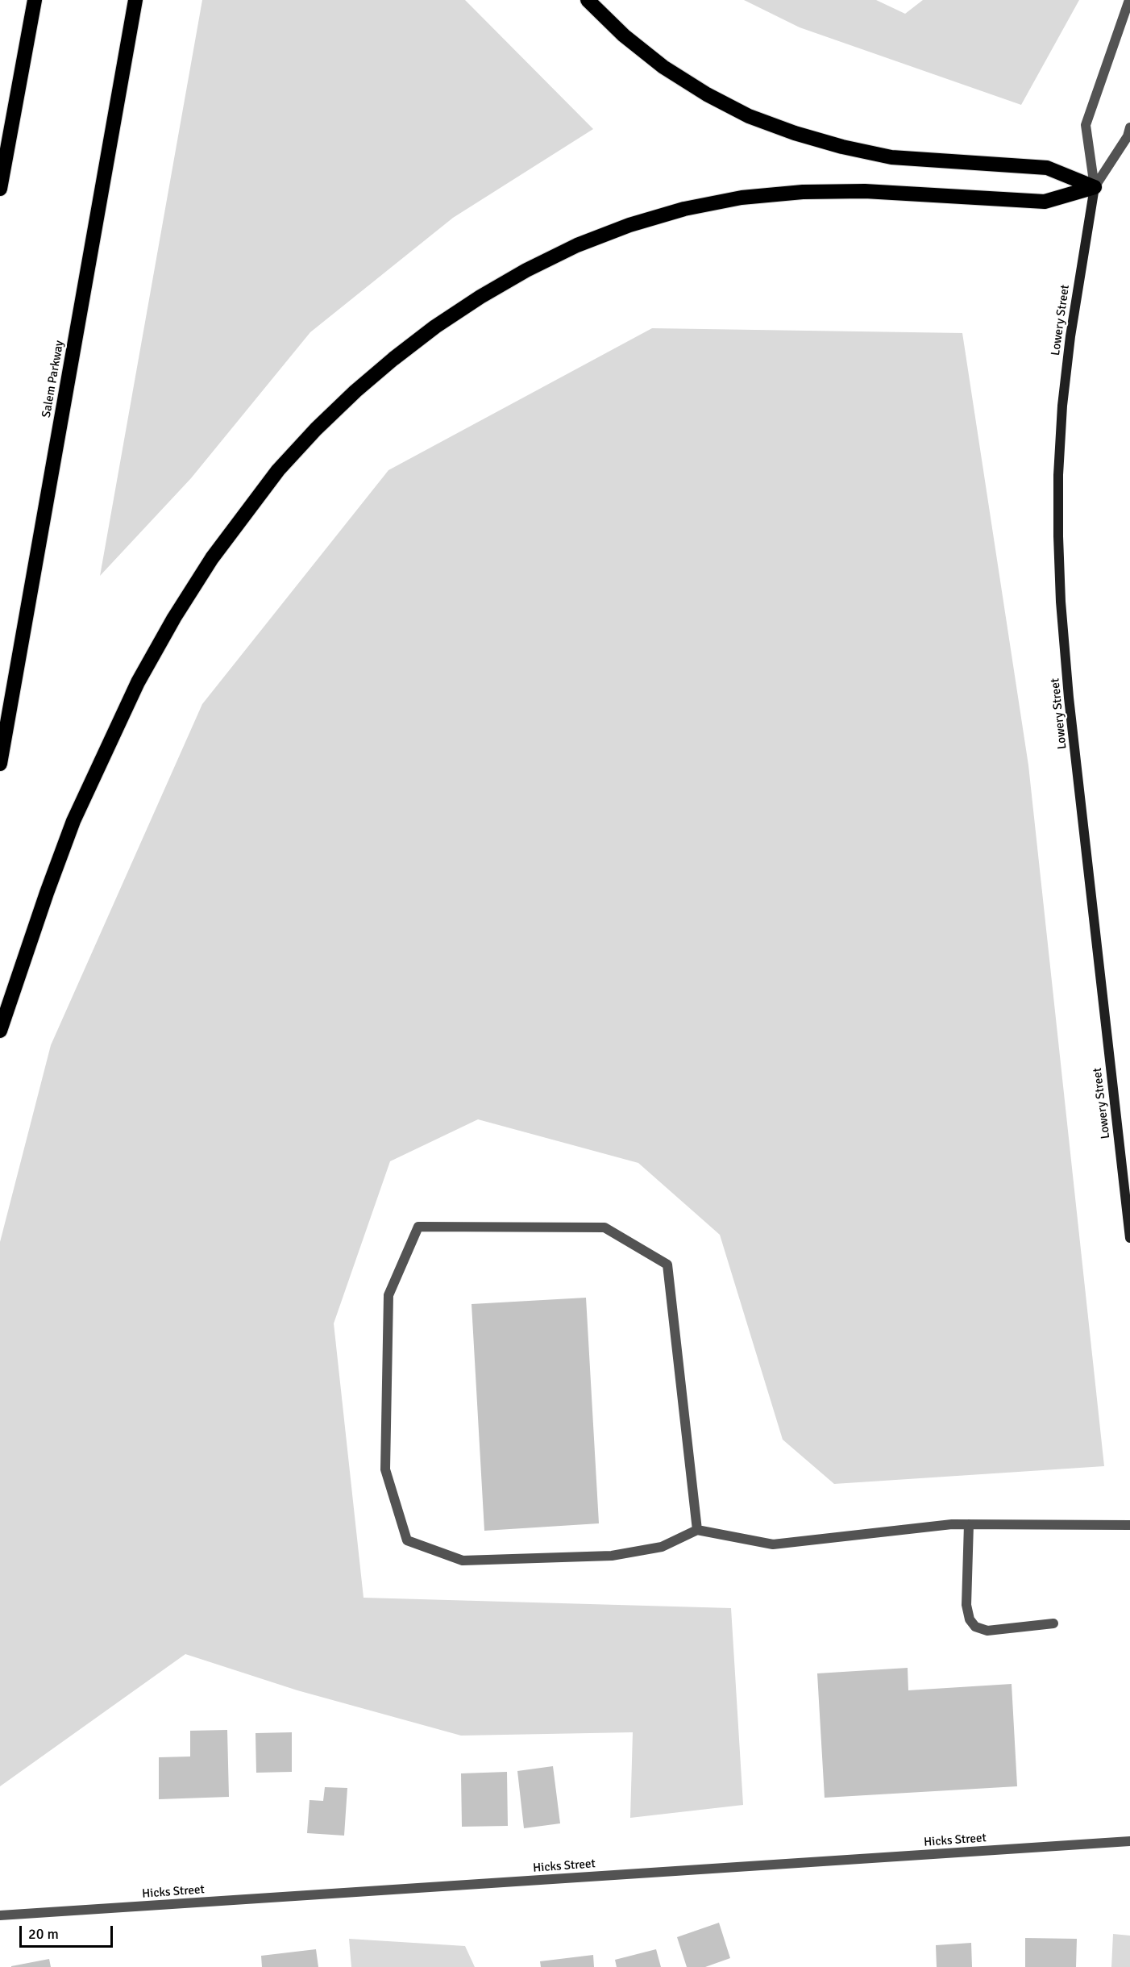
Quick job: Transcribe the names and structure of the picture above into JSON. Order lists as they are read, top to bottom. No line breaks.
{"streets":{"highway":["Salem Parkway"],"main road":["Lowery Street"],"street":["Hicks Street"]},"scale_bar":"20 m"}
